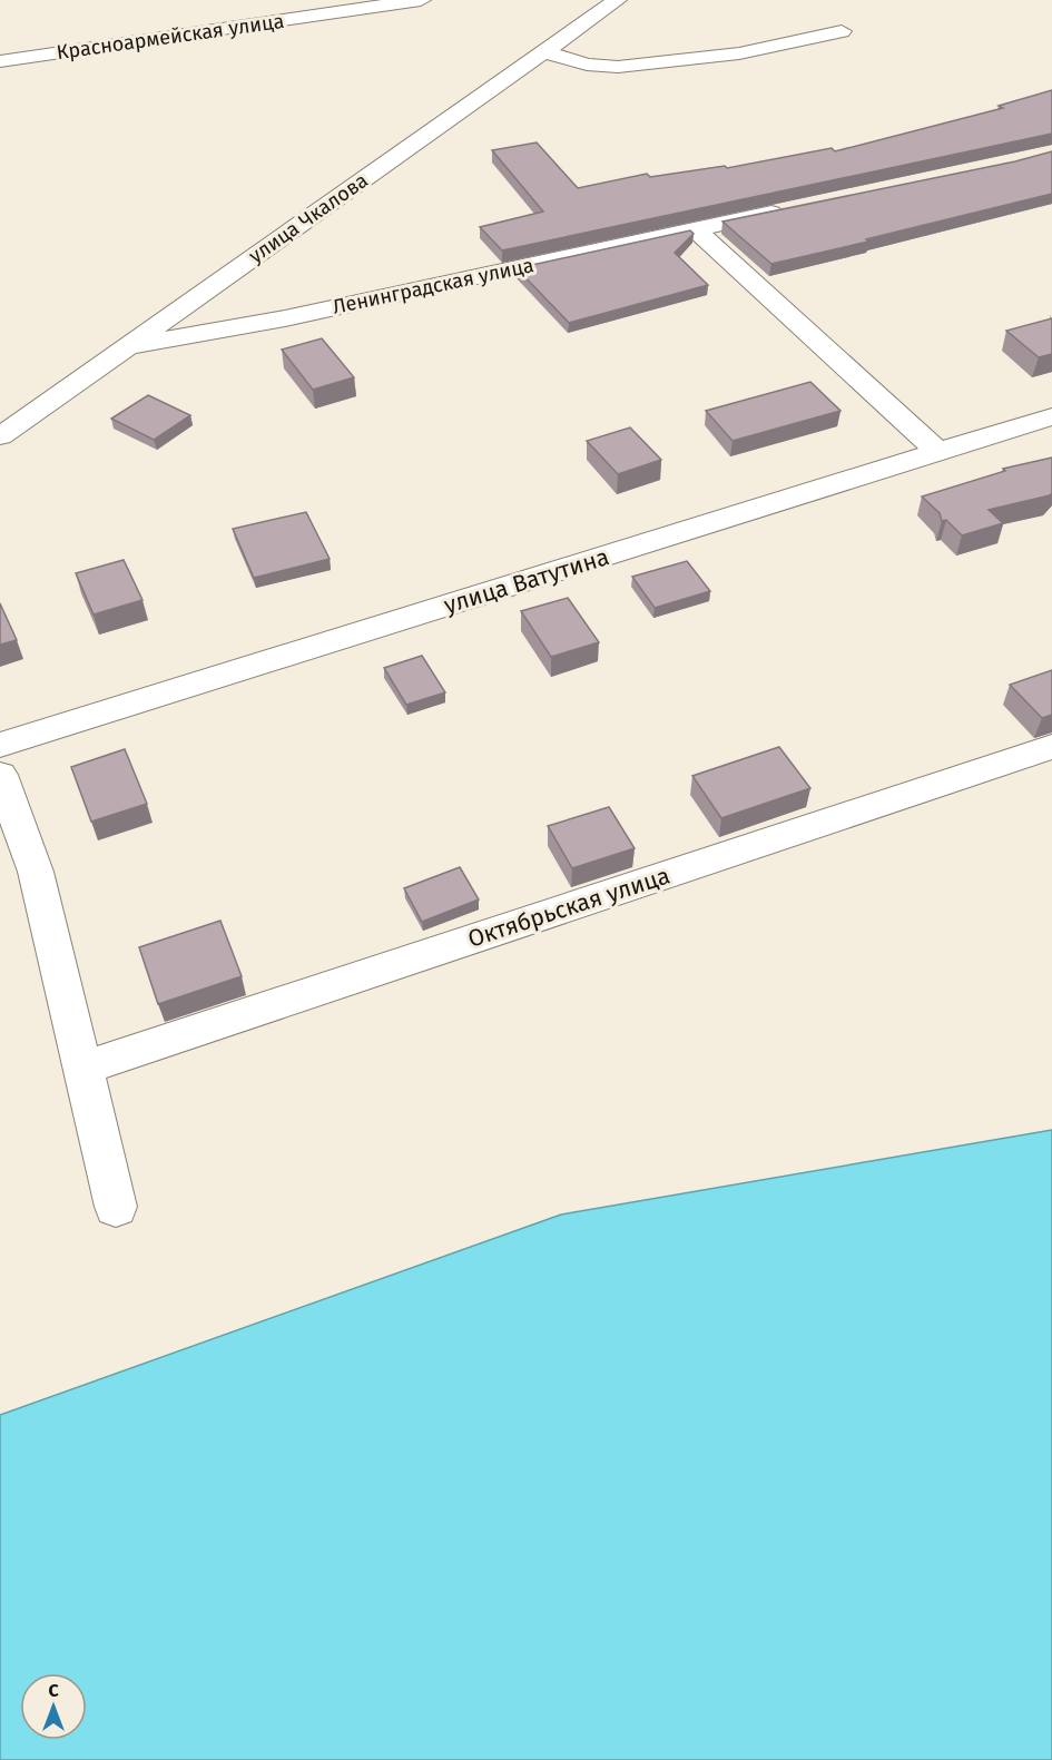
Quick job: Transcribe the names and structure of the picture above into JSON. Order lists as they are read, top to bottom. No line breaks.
{"streets":{"street":["Красноармейская улица","улица Чкалова","Ленинградская улица","улица Ватутина","Октябрьская улица"]},"crossings":[["улица Чкалова","Ленинградская улица"]],"north":"top"}
